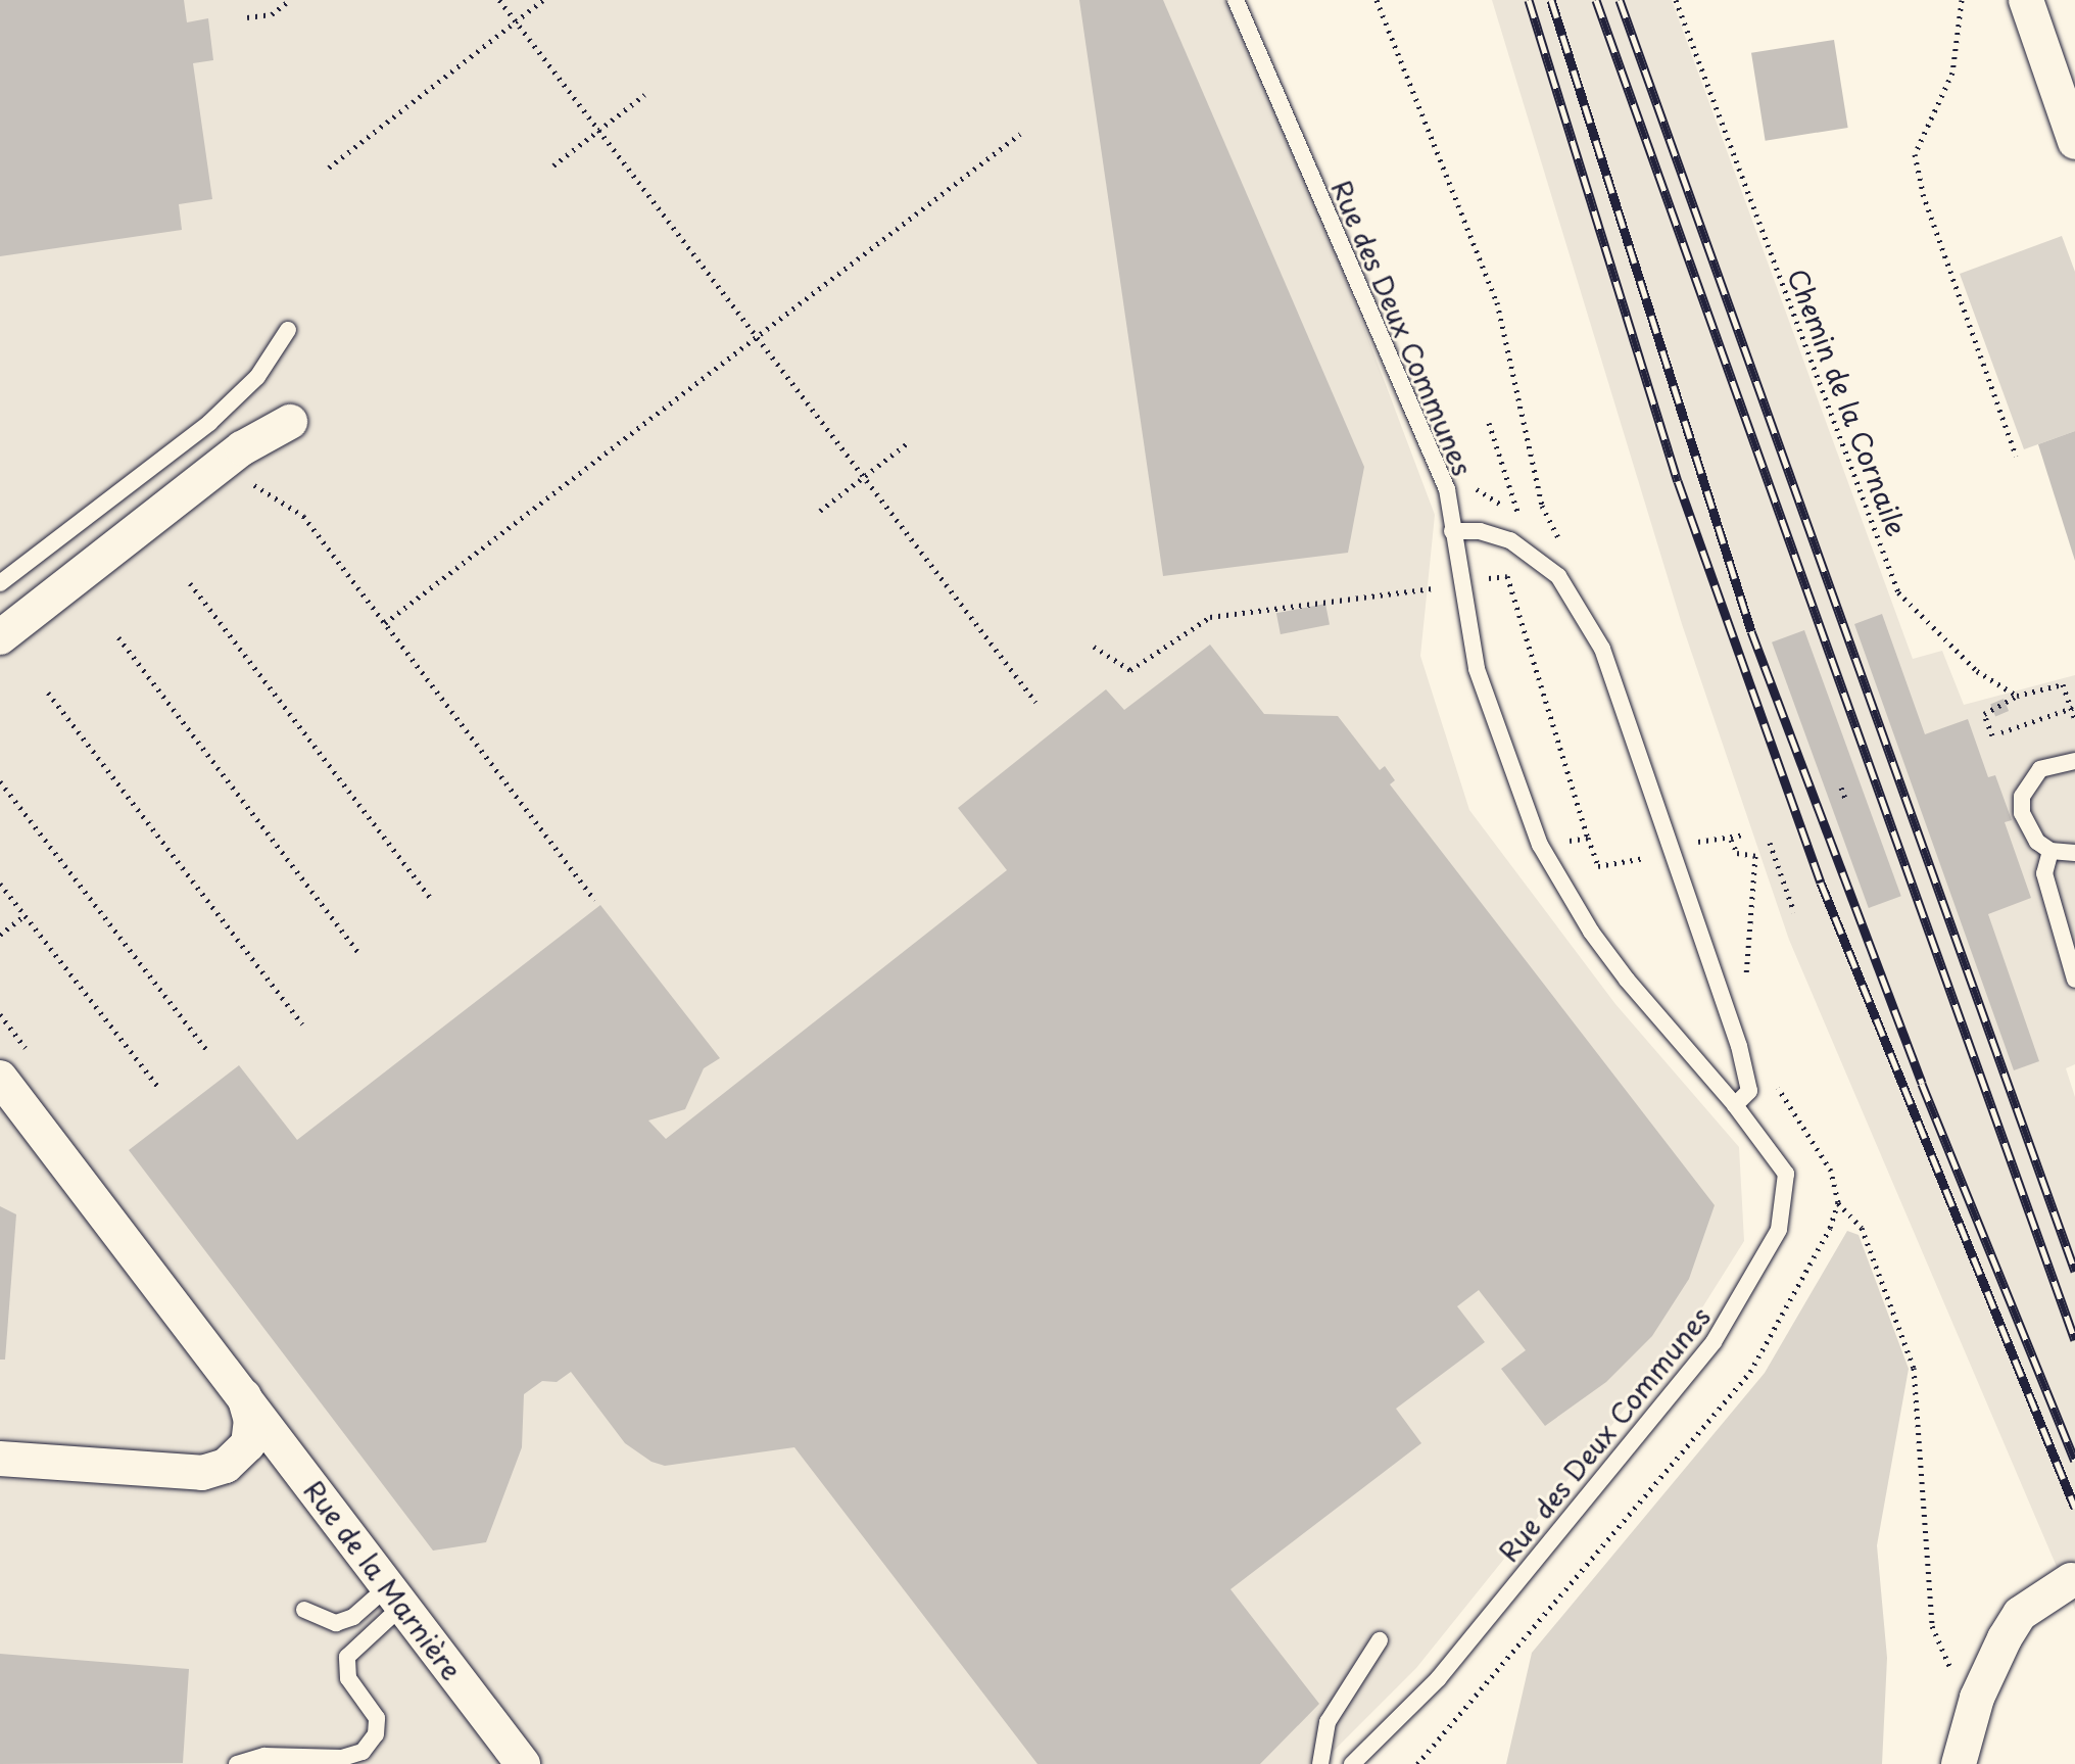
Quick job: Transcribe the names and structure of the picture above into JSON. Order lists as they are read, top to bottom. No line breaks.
{"streets":{"street":["Rue de la Marnière"],"lane":["Rue des Deux Communes"],"path":["Chemin de la Cornaile"]}}
